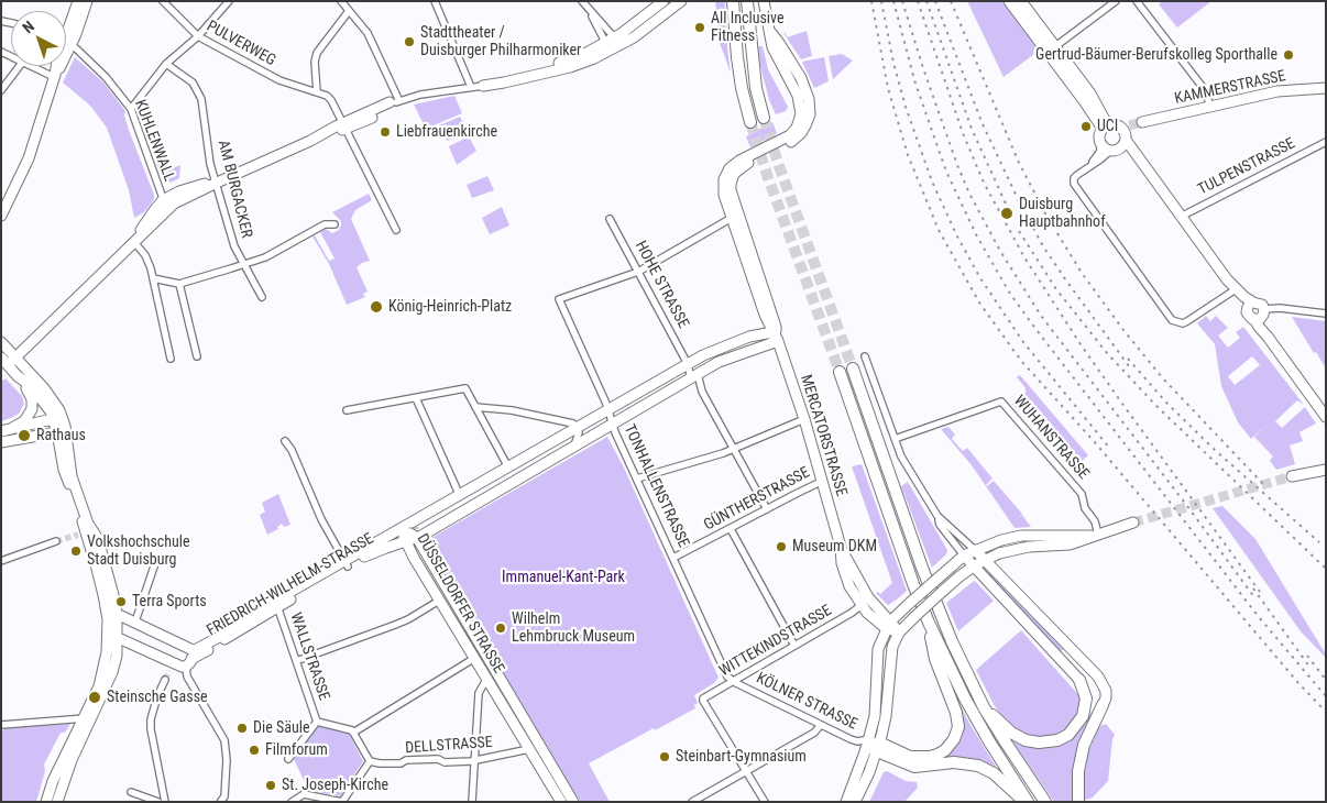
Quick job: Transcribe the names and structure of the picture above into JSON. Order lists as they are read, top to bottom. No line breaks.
{"streets":{"main road":["KAMMERSTRASSE","MERCATORSTRASSE","FRIEDRICH-WILHELM-STRASSE","DÜSSELDORFER STRASSE"],"street":["PULVERWEG","KUHLENWALL","TULPENSTRASSE","AM BURGACKER","HOHE STRASSE","WUHANSTRASSE","TONHALLENSTRASSE","GÜNTHERSTRASSE","WITTEKINDSTRASSE","WALLSTRASSE","KÖLNER STRASSE","DELLSTRASSE"]},"crossings":[["HOHE STRASSE","TONHALLENSTRASSE"],["HOHE STRASSE","FRIEDRICH-WILHELM-STRASSE"],["MERCATORSTRASSE","GÜNTHERSTRASSE"],["MERCATORSTRASSE","FRIEDRICH-WILHELM-STRASSE"],["MERCATORSTRASSE","WITTEKINDSTRASSE"],["TONHALLENSTRASSE","GÜNTHERSTRASSE"],["TONHALLENSTRASSE","FRIEDRICH-WILHELM-STRASSE"],["TONHALLENSTRASSE","WITTEKINDSTRASSE"],["TONHALLENSTRASSE","KÖLNER STRASSE"],["FRIEDRICH-WILHELM-STRASSE","DÜSSELDORFER STRASSE"],["FRIEDRICH-WILHELM-STRASSE","WALLSTRASSE"],["DÜSSELDORFER STRASSE","DELLSTRASSE"],["WITTEKINDSTRASSE","KÖLNER STRASSE"]],"parks":["Immanuel-Kant-Park"],"places":["All Inclusive Fitness","Stadttheater / Duisburger Philharmoniker","Gertrud-Bäumer-Berufskolleg Sporthalle","UCI","Liebfrauenkirche","Duisburg Hauptbahnhof","König-Heinrich-Platz","Rathaus","Museum DKM","Volkshochschule Stadt Duisburg","Terra Sports","Wilhelm Lehmbruck Museum","Steinsche Gasse","Die Säule","Filmforum","Steinbart-Gymnasium","St. Joseph-Kirche"],"north":"top left"}
